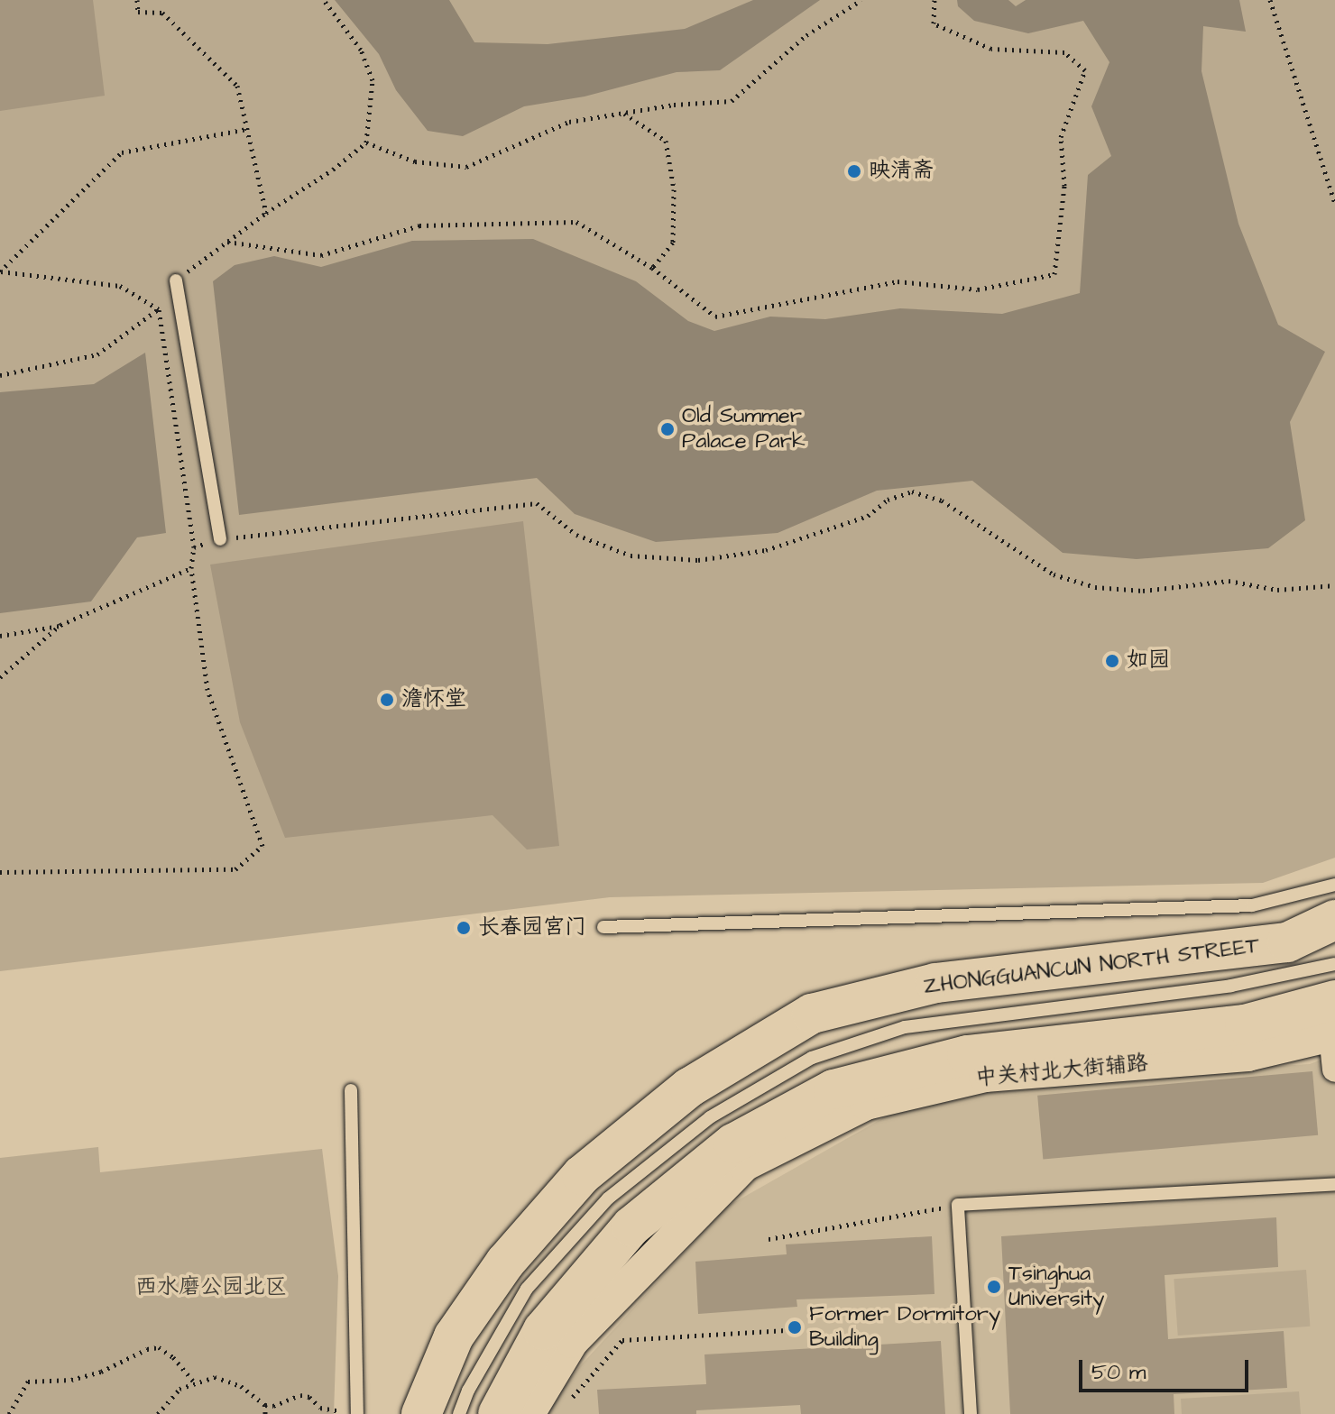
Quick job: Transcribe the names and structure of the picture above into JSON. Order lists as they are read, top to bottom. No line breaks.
{"streets":{"main road":["ZHONGGUANCUN NORTH STREET"],"street":["中关村北大街辅路"]},"parks":["西水磨公园北区"],"places":["映清斋","Old Summer Palace Park","如园","澹怀堂","长春园宫门","Tsinghua University","Former Dormitory Building"],"scale_bar":"50 m"}
